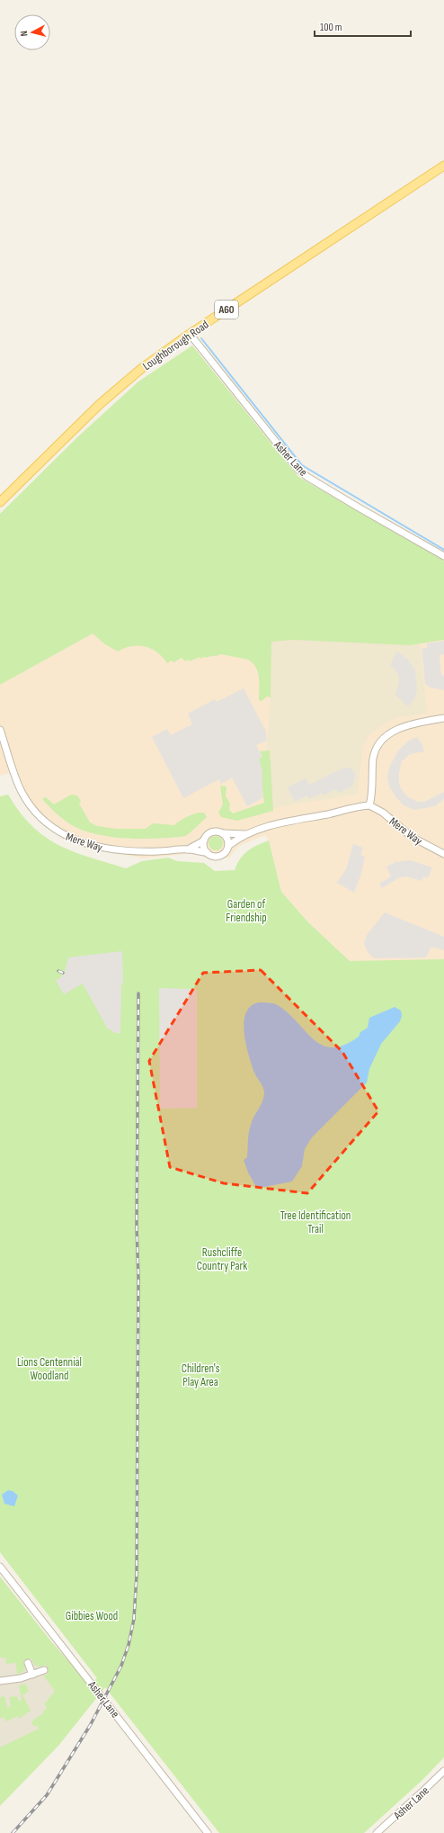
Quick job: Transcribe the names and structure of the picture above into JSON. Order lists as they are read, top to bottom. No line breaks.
{"streets":{"main road":["A60","Loughborough Road"],"street":["Asher Lane","Mere Way"]},"crossings":[["Loughborough Road","Asher Lane"]],"parks":["Garden of Friendship","Tree Identification Trail","Rushcliffe Country Park","Lions Centennial Woodland","Children's Play Area","Gibbies Wood"],"scale_bar":"100 m","north":"left"}
